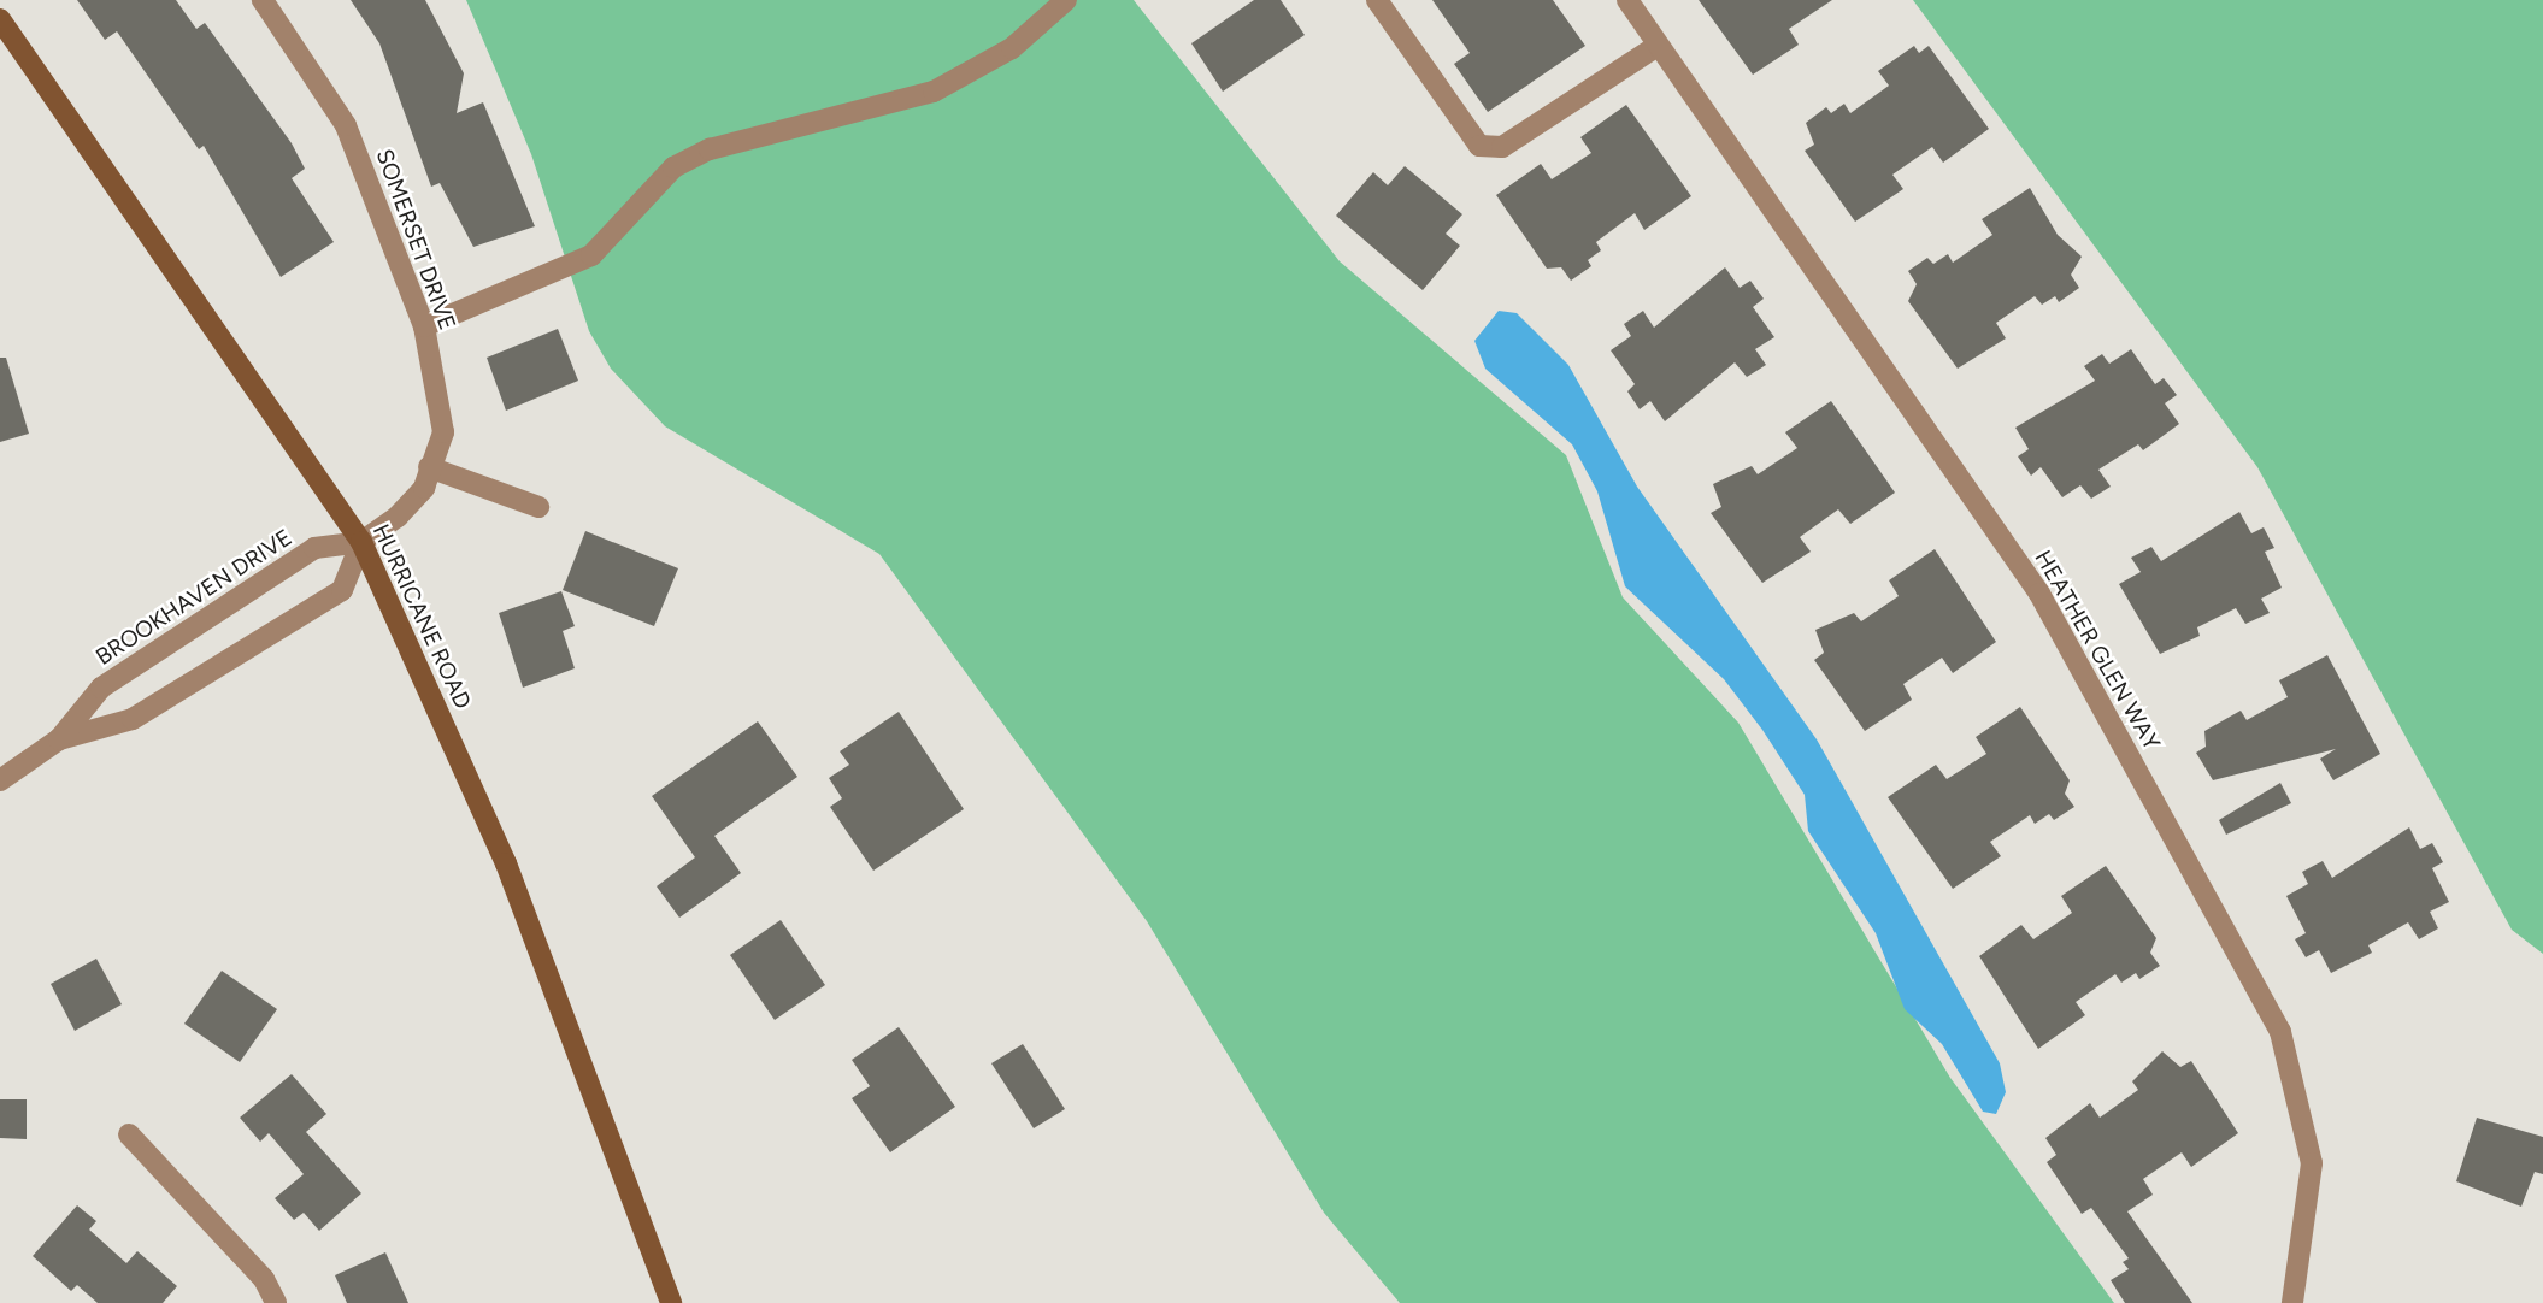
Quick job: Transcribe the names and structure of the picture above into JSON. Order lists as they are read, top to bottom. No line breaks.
{"streets":{"street":["SOMERSET DRIVE","BROOKHAVEN DRIVE","HURRICANE ROAD","HEATHER GLEN WAY"]},"crossings":[["SOMERSET DRIVE","BROOKHAVEN DRIVE"],["SOMERSET DRIVE","HURRICANE ROAD"],["BROOKHAVEN DRIVE","HURRICANE ROAD"]]}
